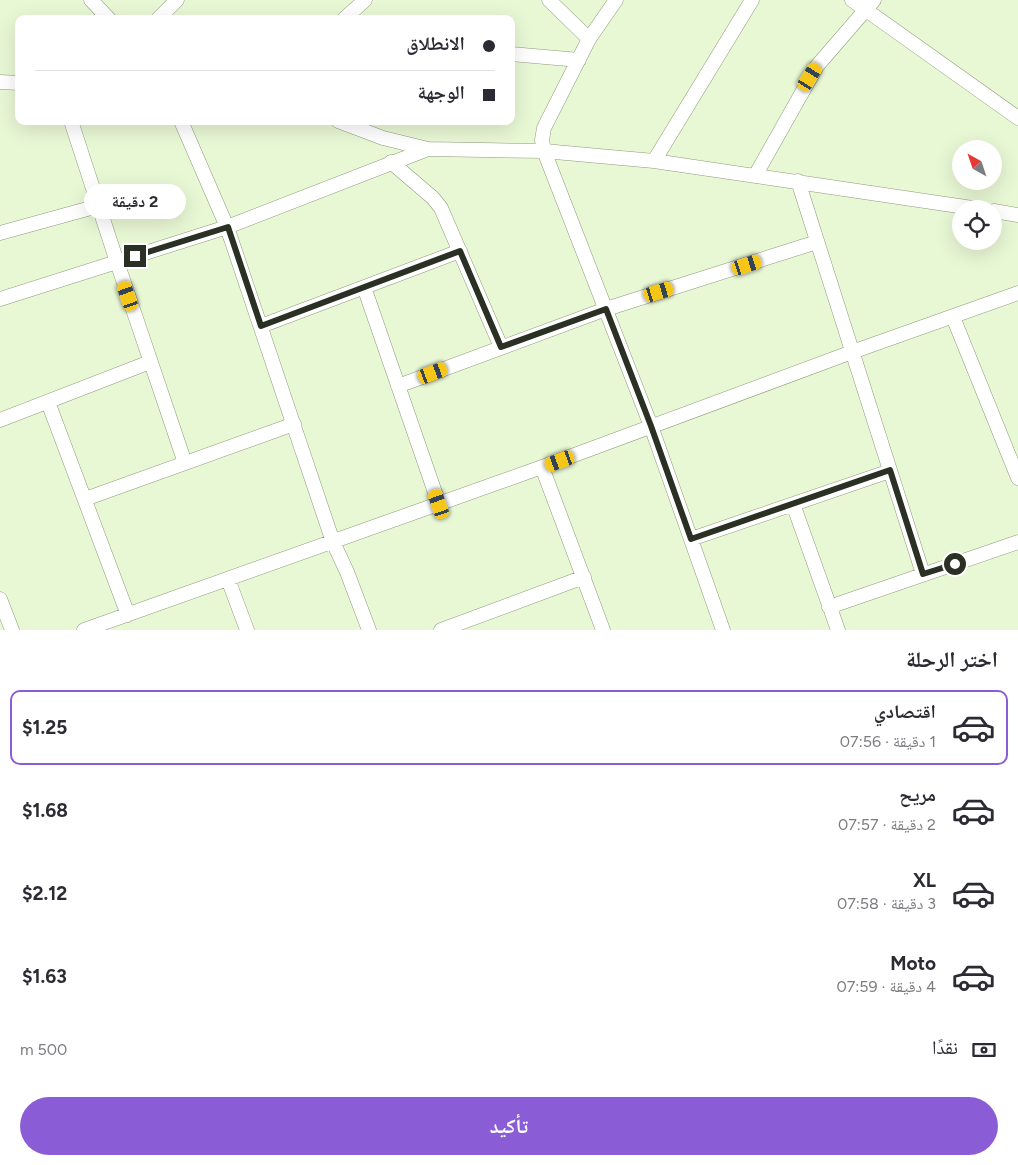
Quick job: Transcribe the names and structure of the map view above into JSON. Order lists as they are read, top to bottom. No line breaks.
{"north":"top left","page":{"banner":["الانطلاق","الوجهة"],"bubble":"2 دقيقة","heading":"اختر الرحلة","list":[{"name":"اقتصادي","note":"1 دقيقة · 07:56","value":"$1.25"},{"name":"مريح","note":"2 دقيقة · 07:57","value":"$1.68"},{"name":"XL","note":"3 دقيقة · 07:58","value":"$2.12"},{"name":"Moto","note":"4 دقيقة · 07:59","value":"$1.63"}],"pay":["نقدًا","500 m"],"buttons":"تأكيد"}}
